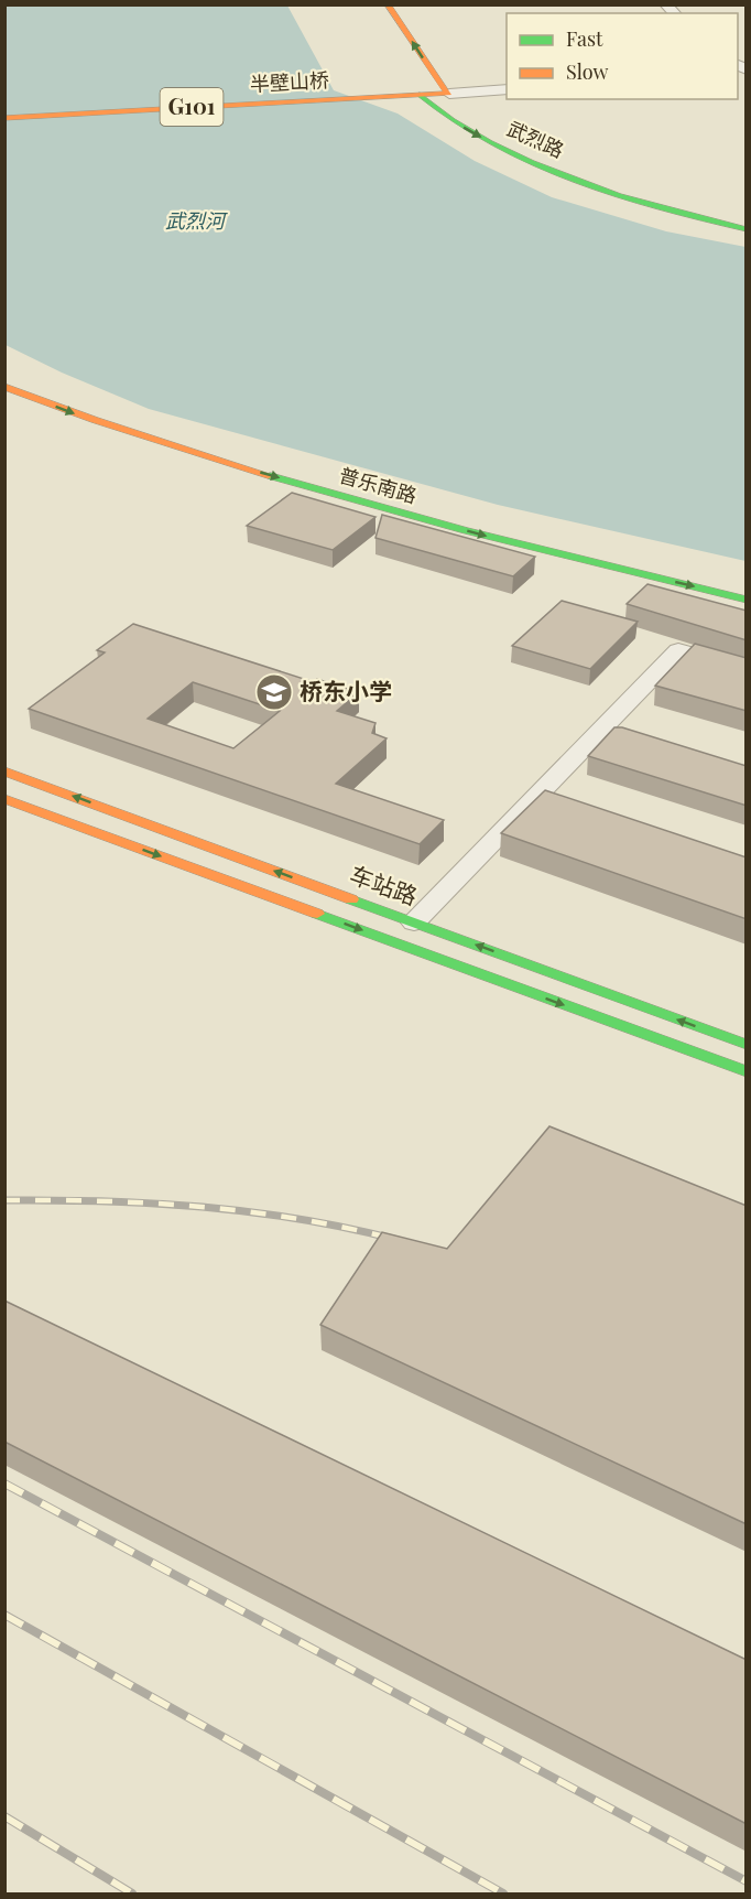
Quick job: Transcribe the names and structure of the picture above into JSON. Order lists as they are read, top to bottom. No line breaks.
{"streets":{"main road":["半壁山桥","G101","武烈路","普乐南路","车站路"]},"crossings":[["半壁山桥","G101"],["半壁山桥","武烈路"],["G101","武烈路"]],"water":["武烈河"],"places":{"school or university":["桥东小学"]},"legend":["Fast","Slow"]}
